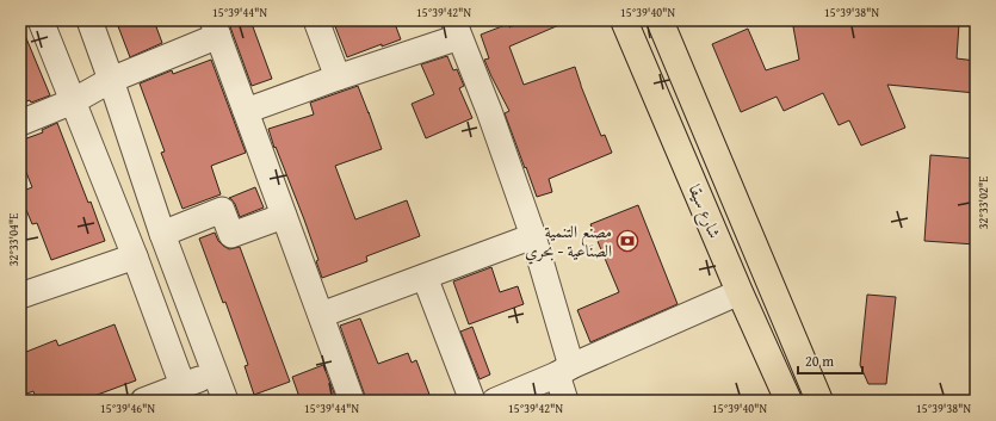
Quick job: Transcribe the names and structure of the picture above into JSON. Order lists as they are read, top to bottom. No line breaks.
{"streets":{"main road":["شارع سيقا"]},"places":{"bank":["مصنع التنمية الصناعية - بحري"]},"scale_bar":"20 m","coordinates":["15°39'44\"N","15°39'42\"N","15°39'40\"N","15°39'38\"N","32°33'02\"E","32°33'04\"E","15°39'46\"N"]}
